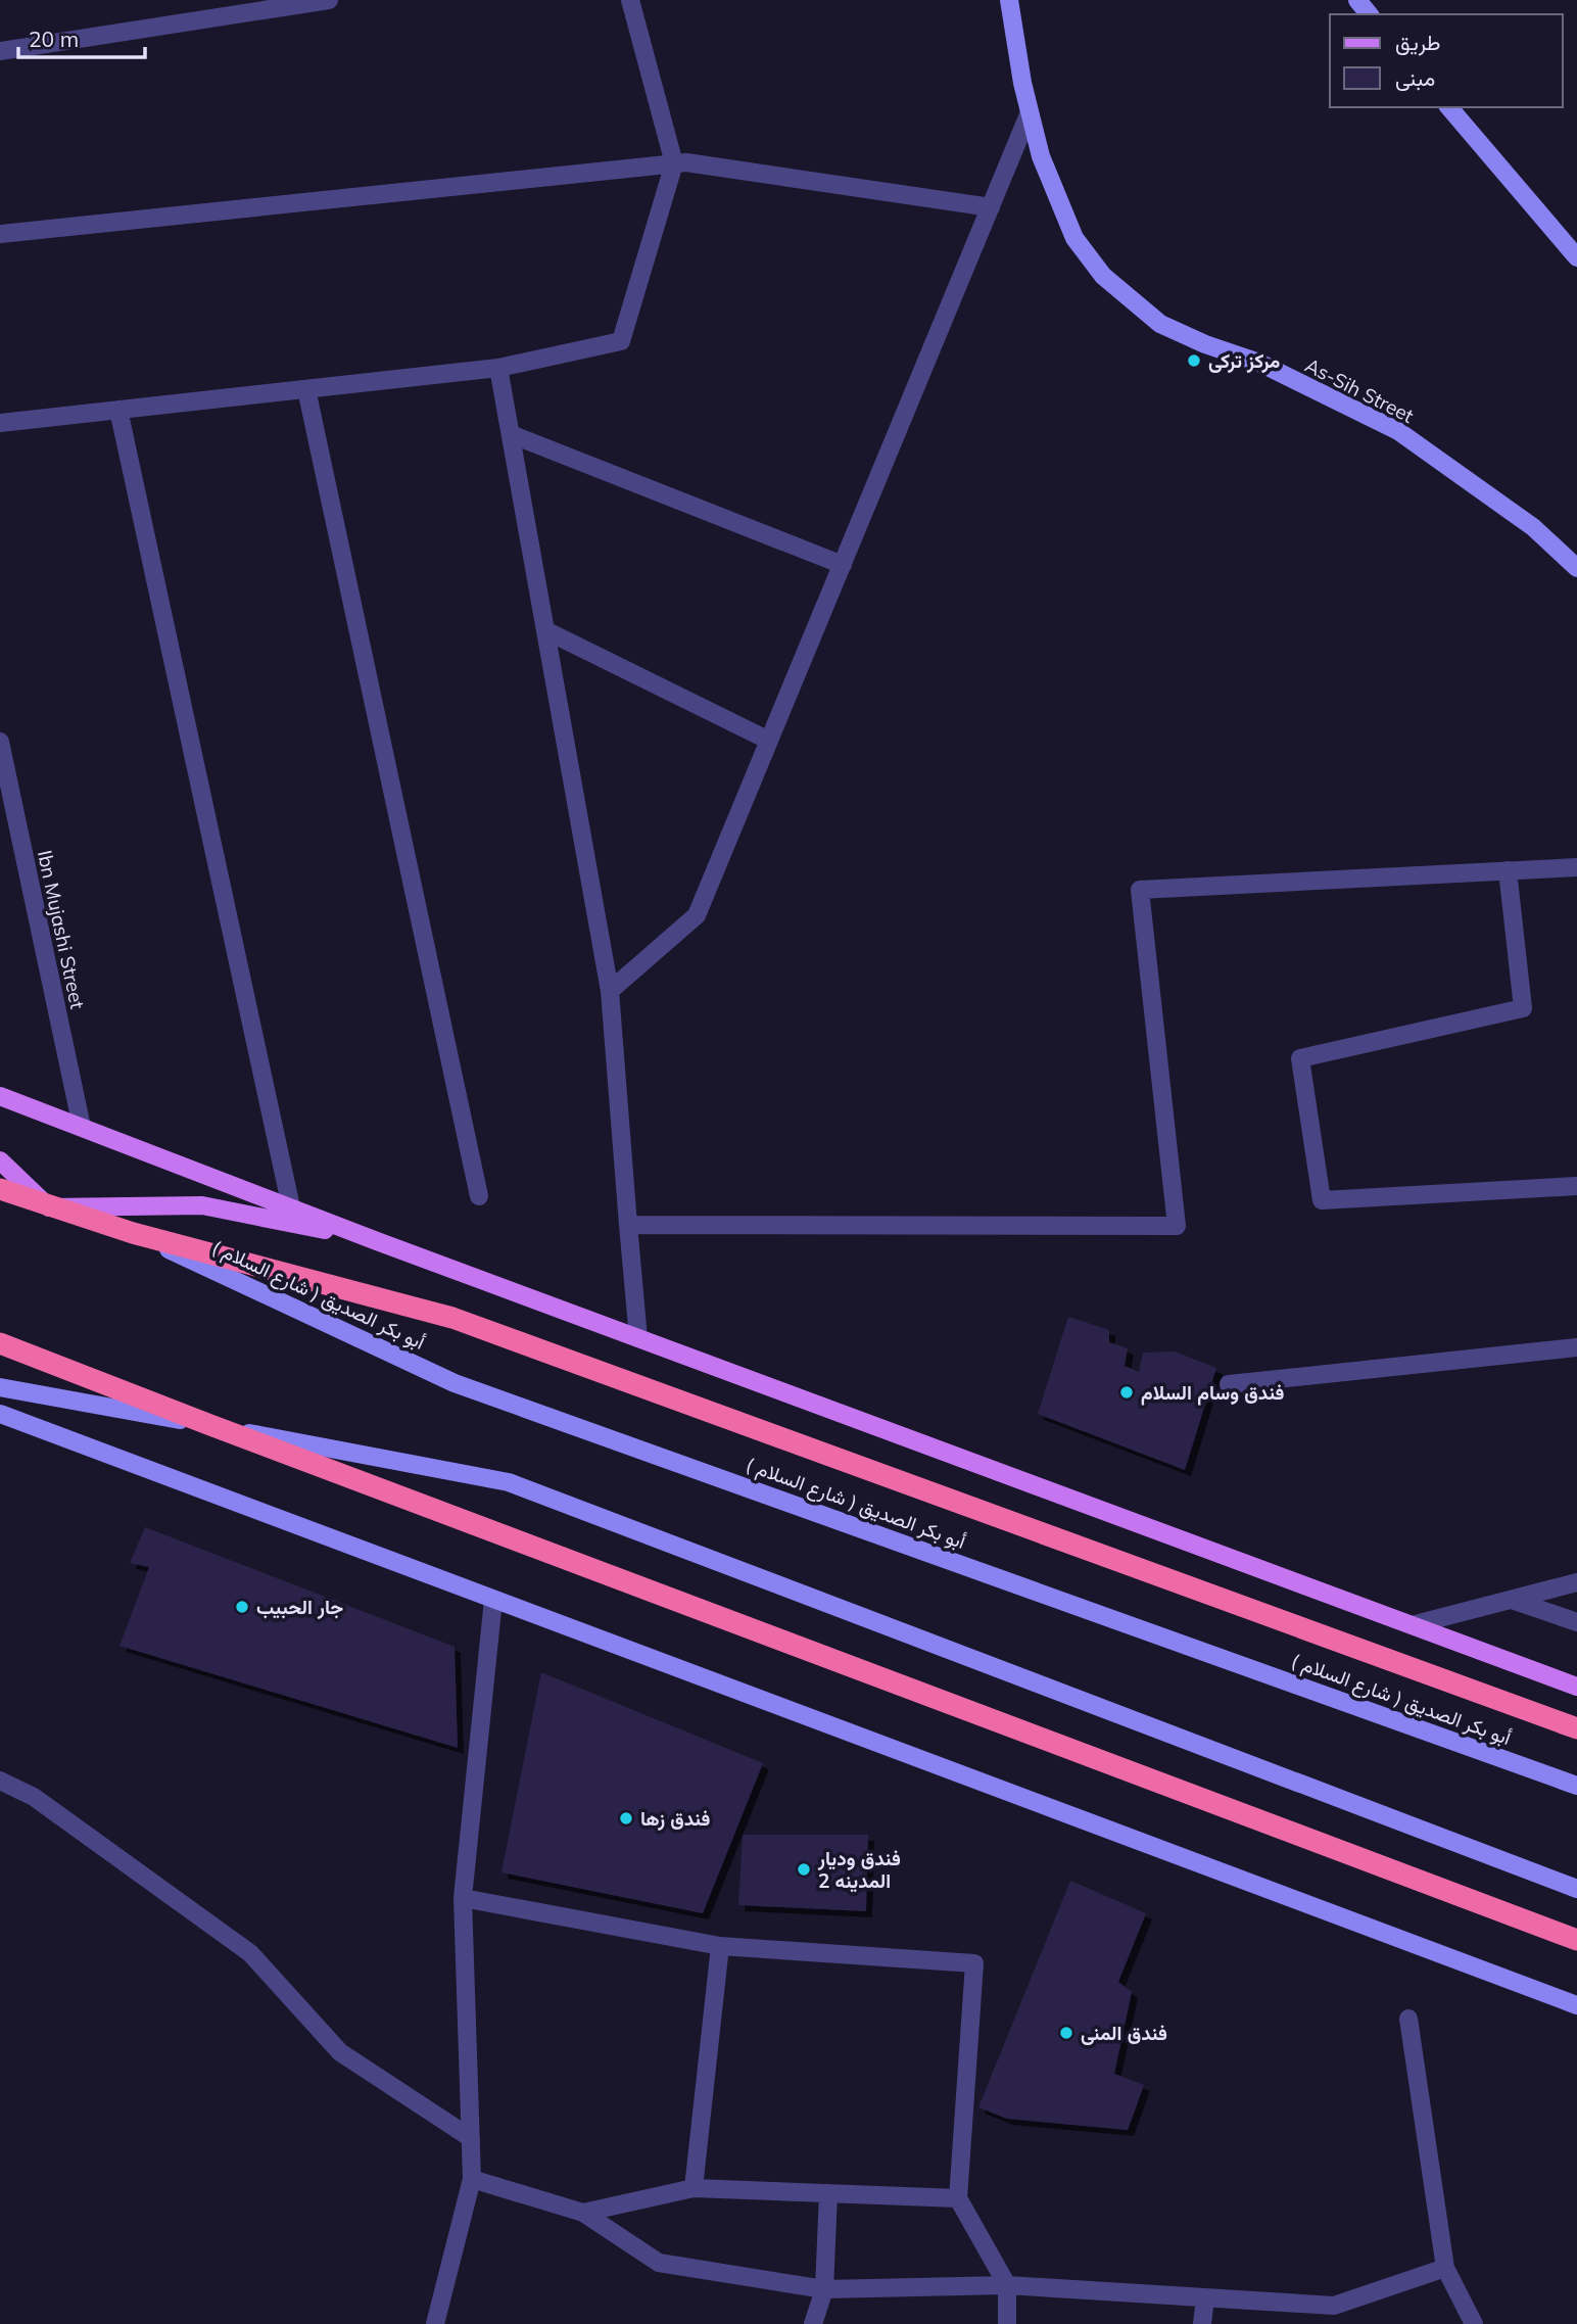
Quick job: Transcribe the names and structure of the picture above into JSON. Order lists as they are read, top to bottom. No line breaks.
{"streets":{"highway":["( شارع السلام ) أبو بكر الصديق"],"main road":["As-Sih Street"],"street":["Ibn Mujashi Street"]},"places":["مركز تركى","فندق وسام السلام","جار الحبيب","فندق زها","فندق وديار المدينه 2","فندق المنى"],"legend":["طريق","مبنى"],"scale_bar":"20 m"}
